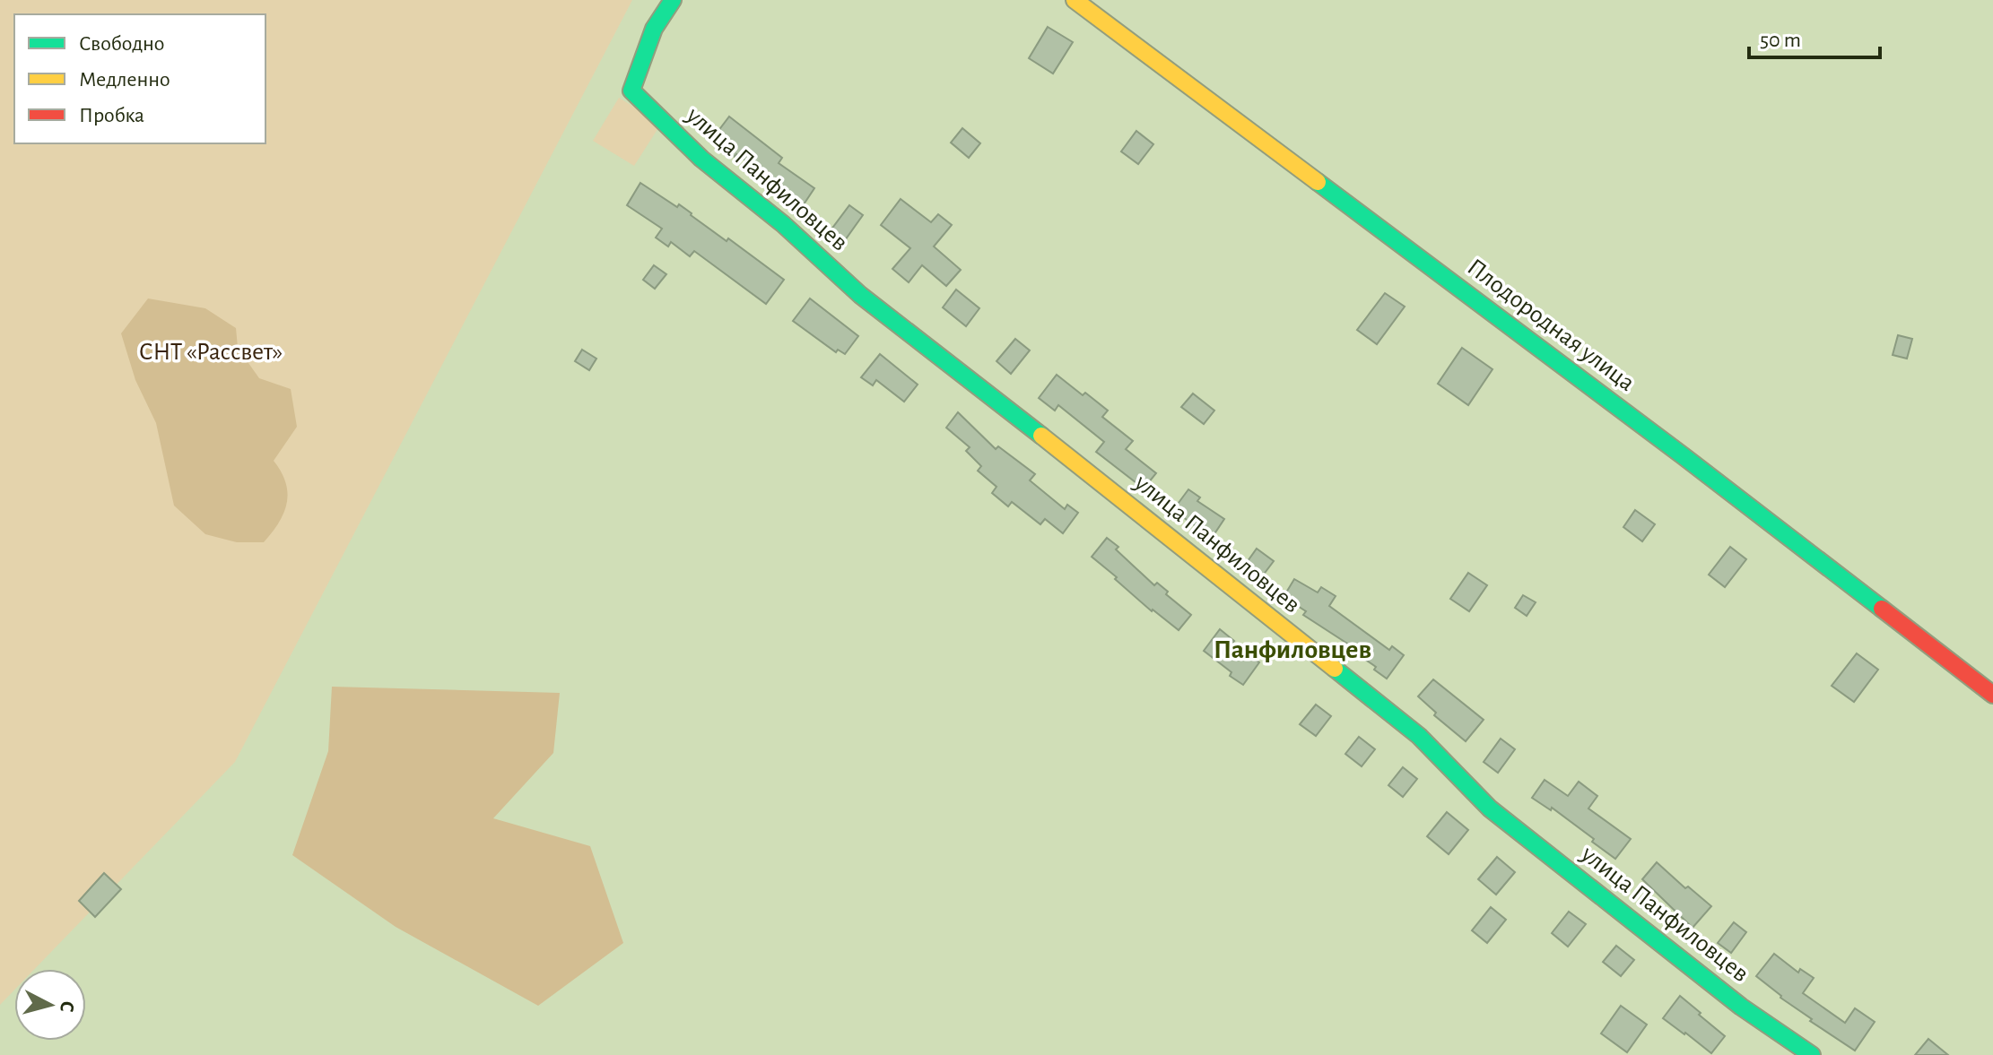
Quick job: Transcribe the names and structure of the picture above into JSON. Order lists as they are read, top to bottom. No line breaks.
{"streets":{"street":["улица Панфиловцев","Плодородная улица"]},"districts":["Панфиловцев"],"parks":["СНТ «Рассвет»"],"legend":["Свободно","Медленно","Пробка"],"scale_bar":"50 m","north":"right"}
